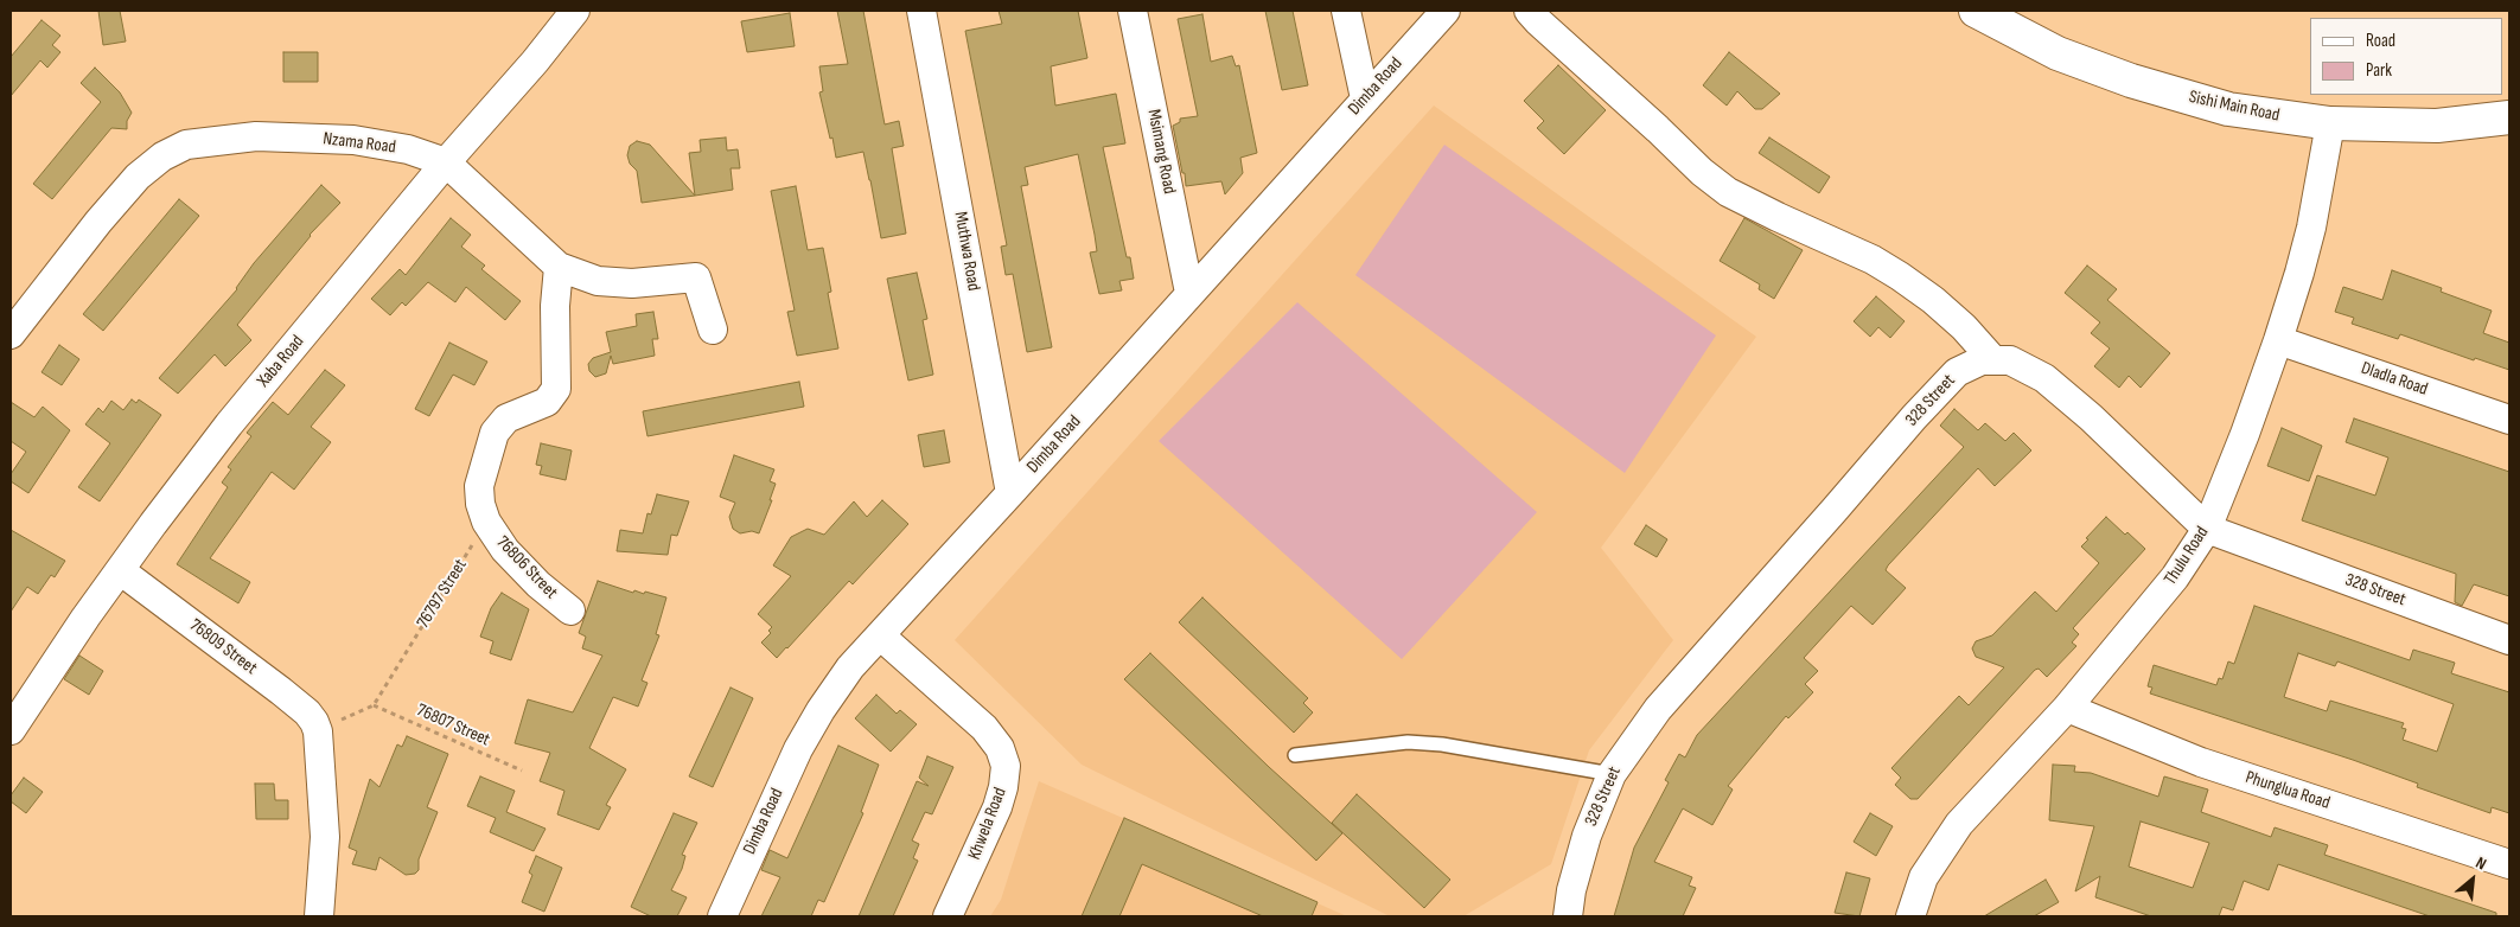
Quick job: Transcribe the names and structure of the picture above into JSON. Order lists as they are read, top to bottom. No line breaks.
{"streets":{"street":["Dimba Road","Sishi Main Road","Nzama Road","Msimang Road","Muthwa Road","Xaba Road","Dladla Road","328 Street","Thulu Road","76806 Street","76809 Street","Phunglua Road","Khwela Road"],"path":["76797 Street","76807 Street"]},"crossings":[["Dimba Road","Msimang Road"],["Dimba Road","Muthwa Road"],["Dimba Road","Khwela Road"],["Sishi Main Road","Thulu Road"],["Nzama Road","Xaba Road"],["Xaba Road","76809 Street"],["Dladla Road","Thulu Road"],["328 Street","Thulu Road"],["Thulu Road","Phunglua Road"],["76806 Street","76797 Street"],["76797 Street","76807 Street"]],"legend":["Road","Park"],"north":"top right"}
